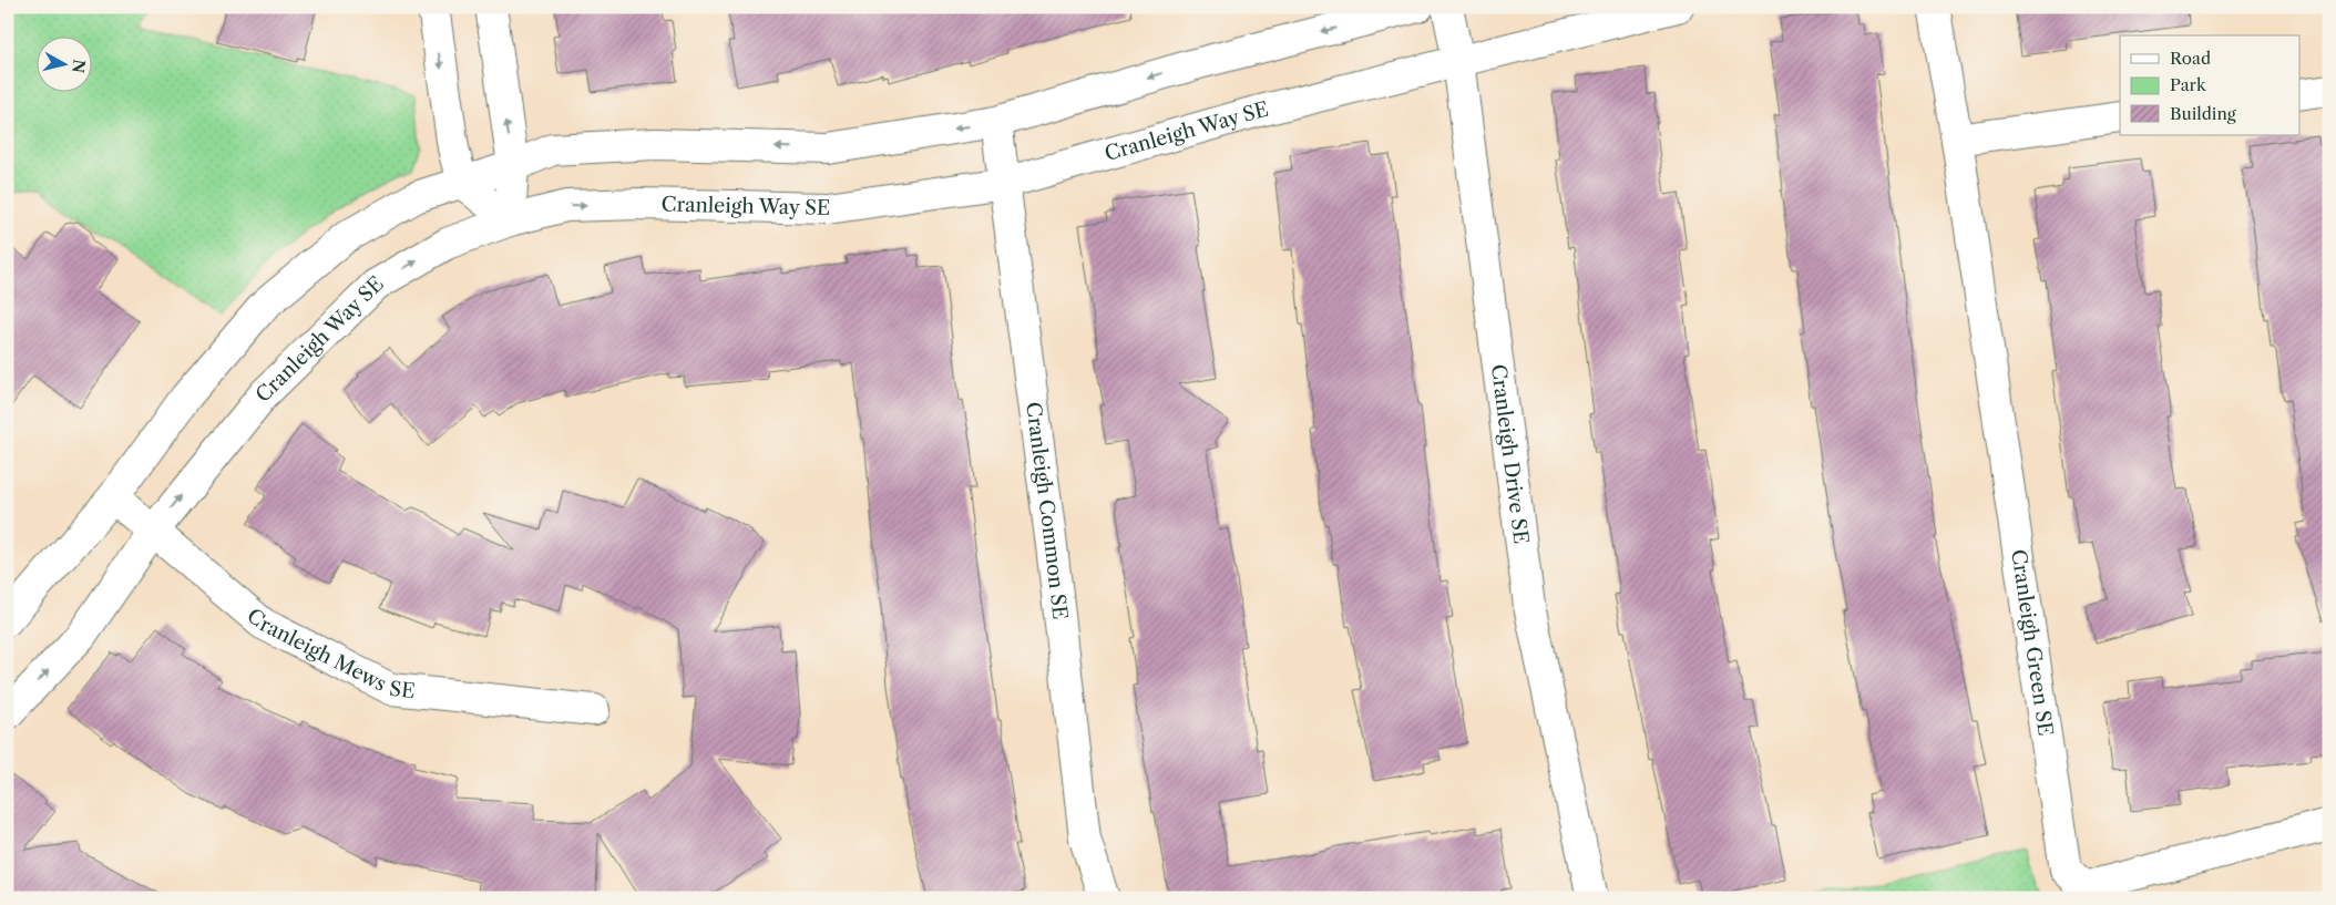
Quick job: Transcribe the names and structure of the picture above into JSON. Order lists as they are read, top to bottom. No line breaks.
{"streets":{"street":["Cranleigh Way SE","Cranleigh Drive SE","Cranleigh Common SE","Cranleigh Green SE","Cranleigh Mews SE"]},"crossings":[["Cranleigh Way SE","Cranleigh Drive SE"],["Cranleigh Way SE","Cranleigh Common SE"],["Cranleigh Way SE","Cranleigh Mews SE"]],"legend":["Road","Park","Building"],"north":"right"}
